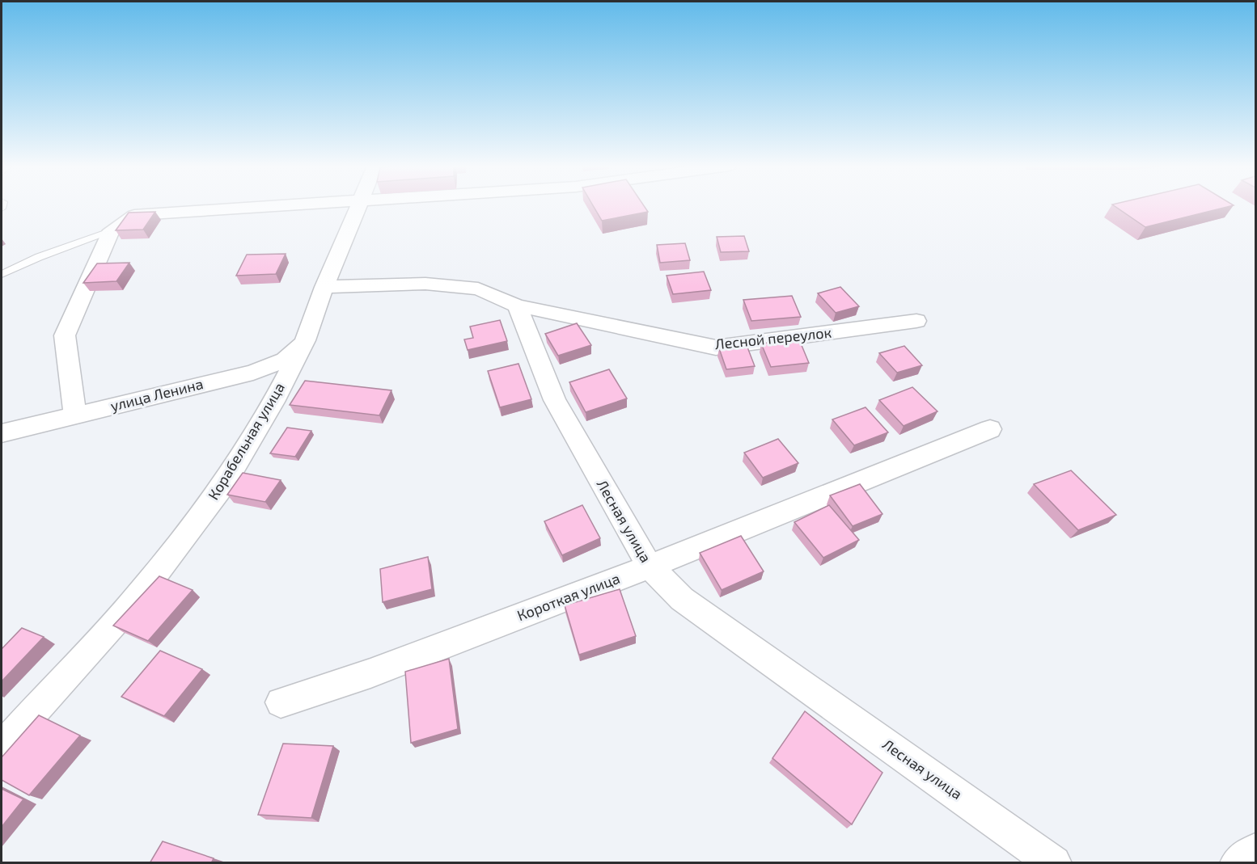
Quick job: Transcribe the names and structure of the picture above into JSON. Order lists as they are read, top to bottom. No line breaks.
{"streets":{"street":["Лесной переулок","улица Ленина","Корабельная улица","Лесная улица","Короткая улица"]},"crossings":[["Лесной переулок","Лесная улица"],["улица Ленина","Корабельная улица"],["Лесная улица","Короткая улица"]]}
